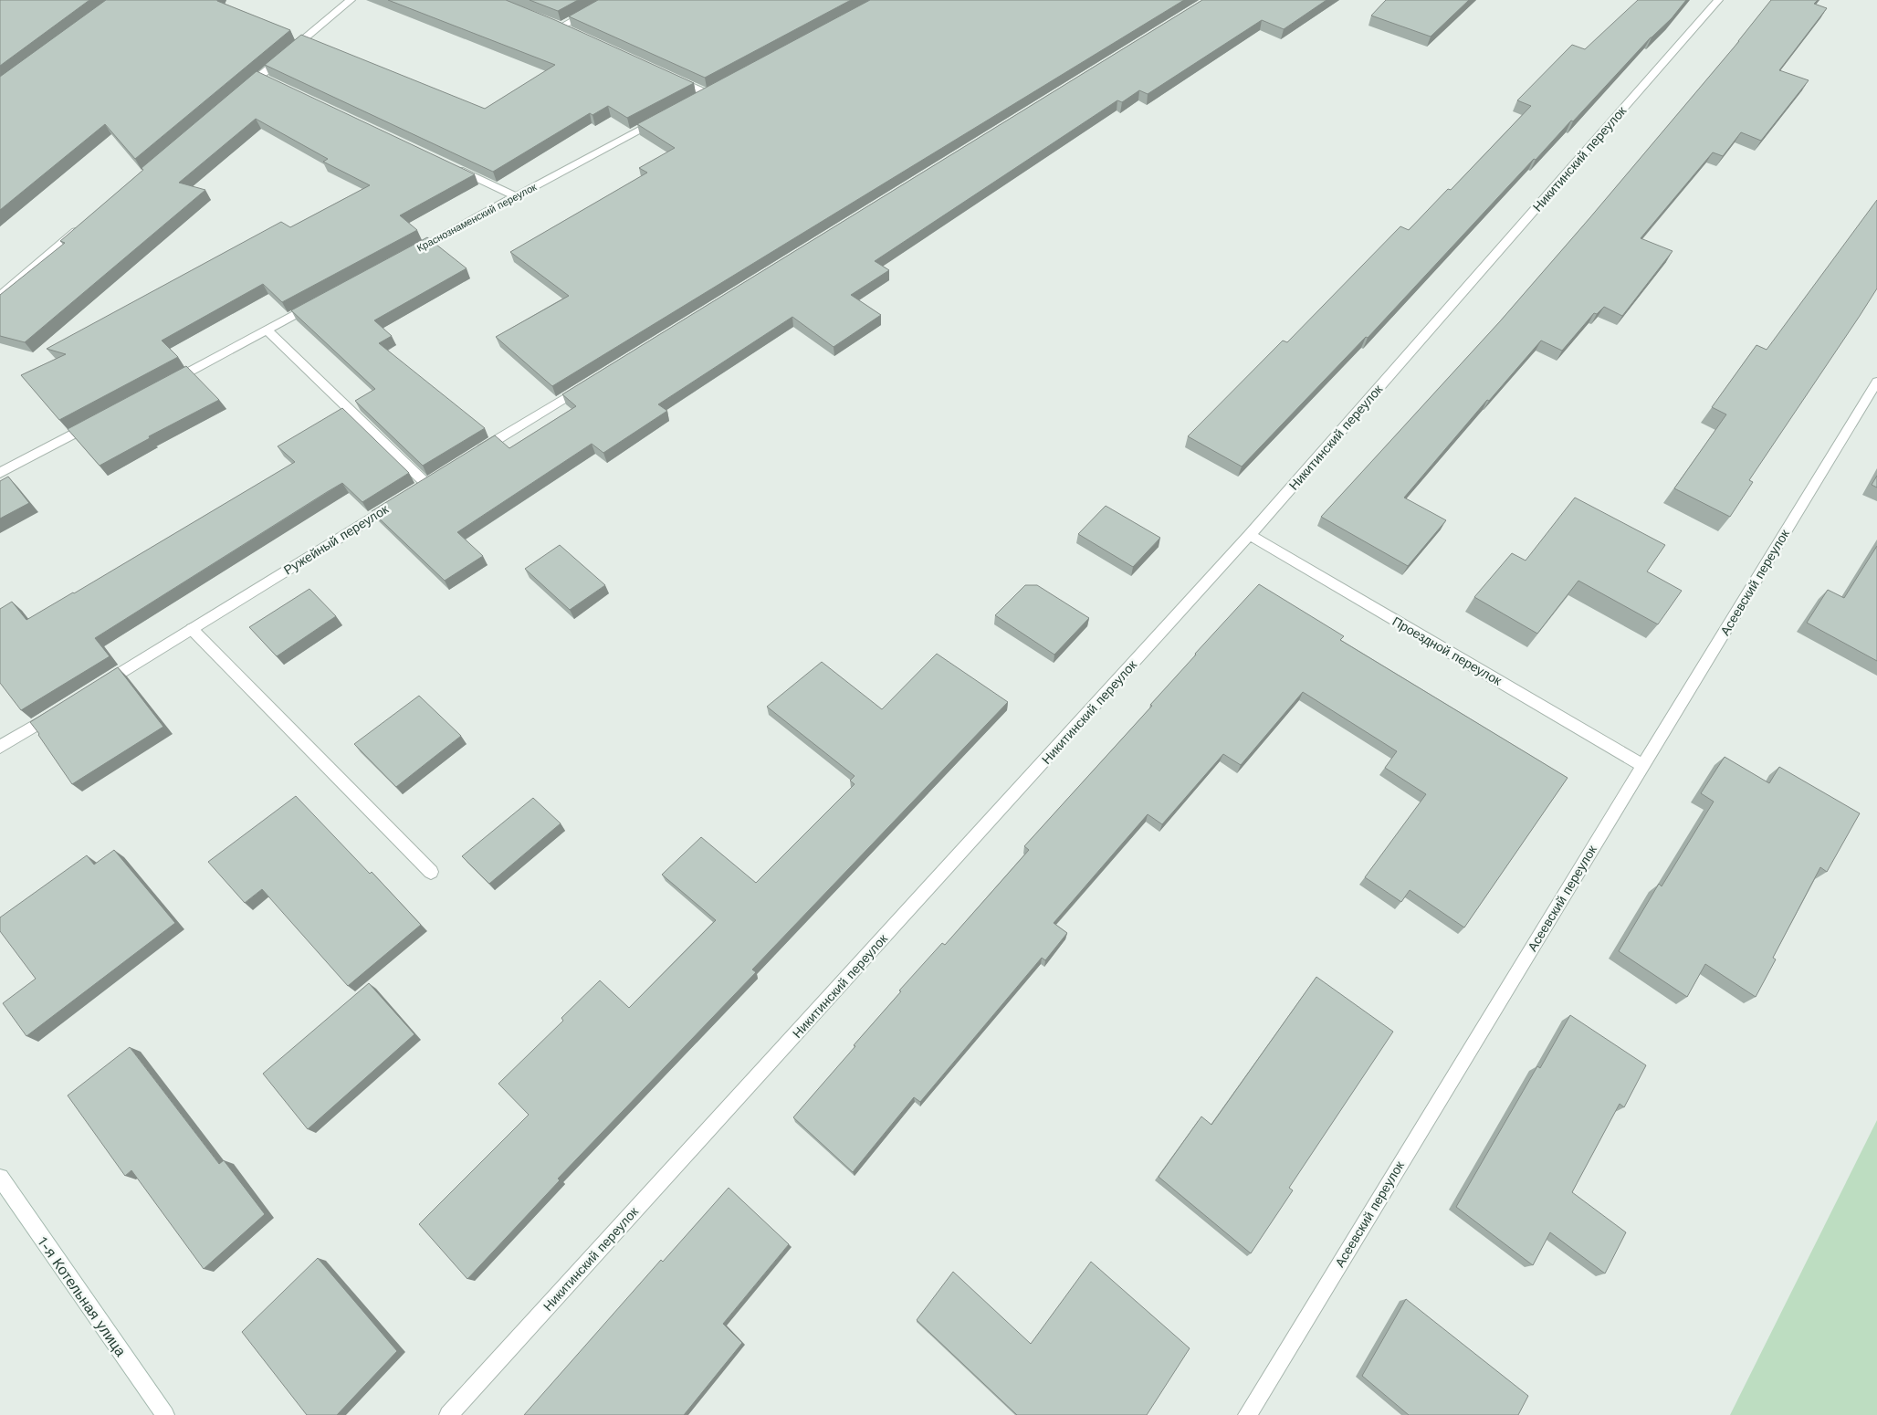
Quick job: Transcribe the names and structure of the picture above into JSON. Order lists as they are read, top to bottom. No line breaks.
{"streets":{"street":["Никитинский переулок","Краснознаменский переулок","Ружейный переулок","Асеевский переулок","Проездной переулок","1-я Котельная улица"]},"crossings":[["Никитинский переулок","Проездной переулок"],["Асеевский переулок","Проездной переулок"]]}
